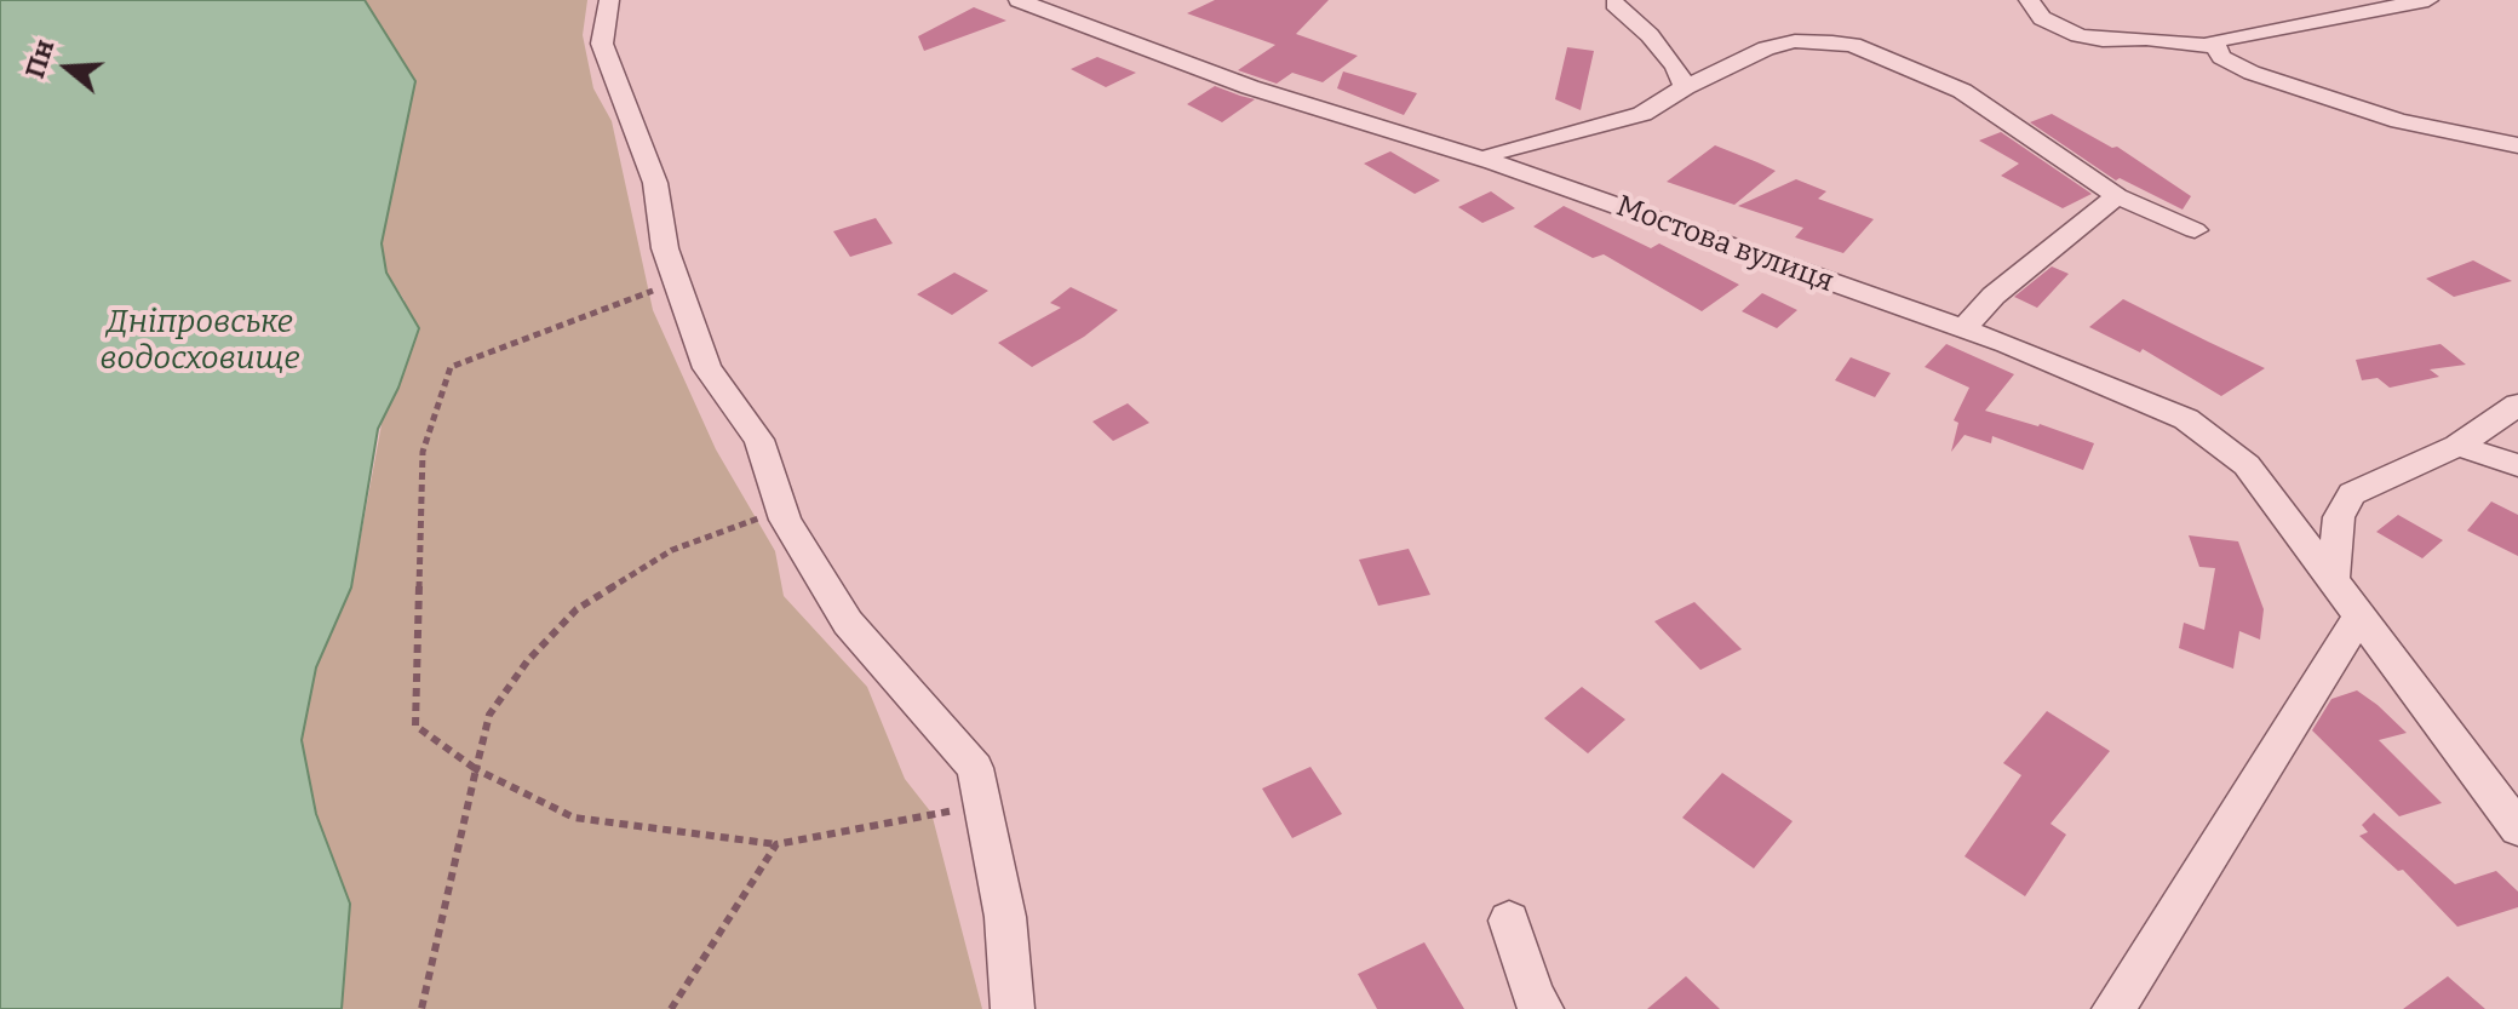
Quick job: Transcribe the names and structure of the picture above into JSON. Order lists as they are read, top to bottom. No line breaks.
{"streets":{"street":["Мостова вулиця"]},"water":["Дніпровське водосховище"],"north":"left"}
